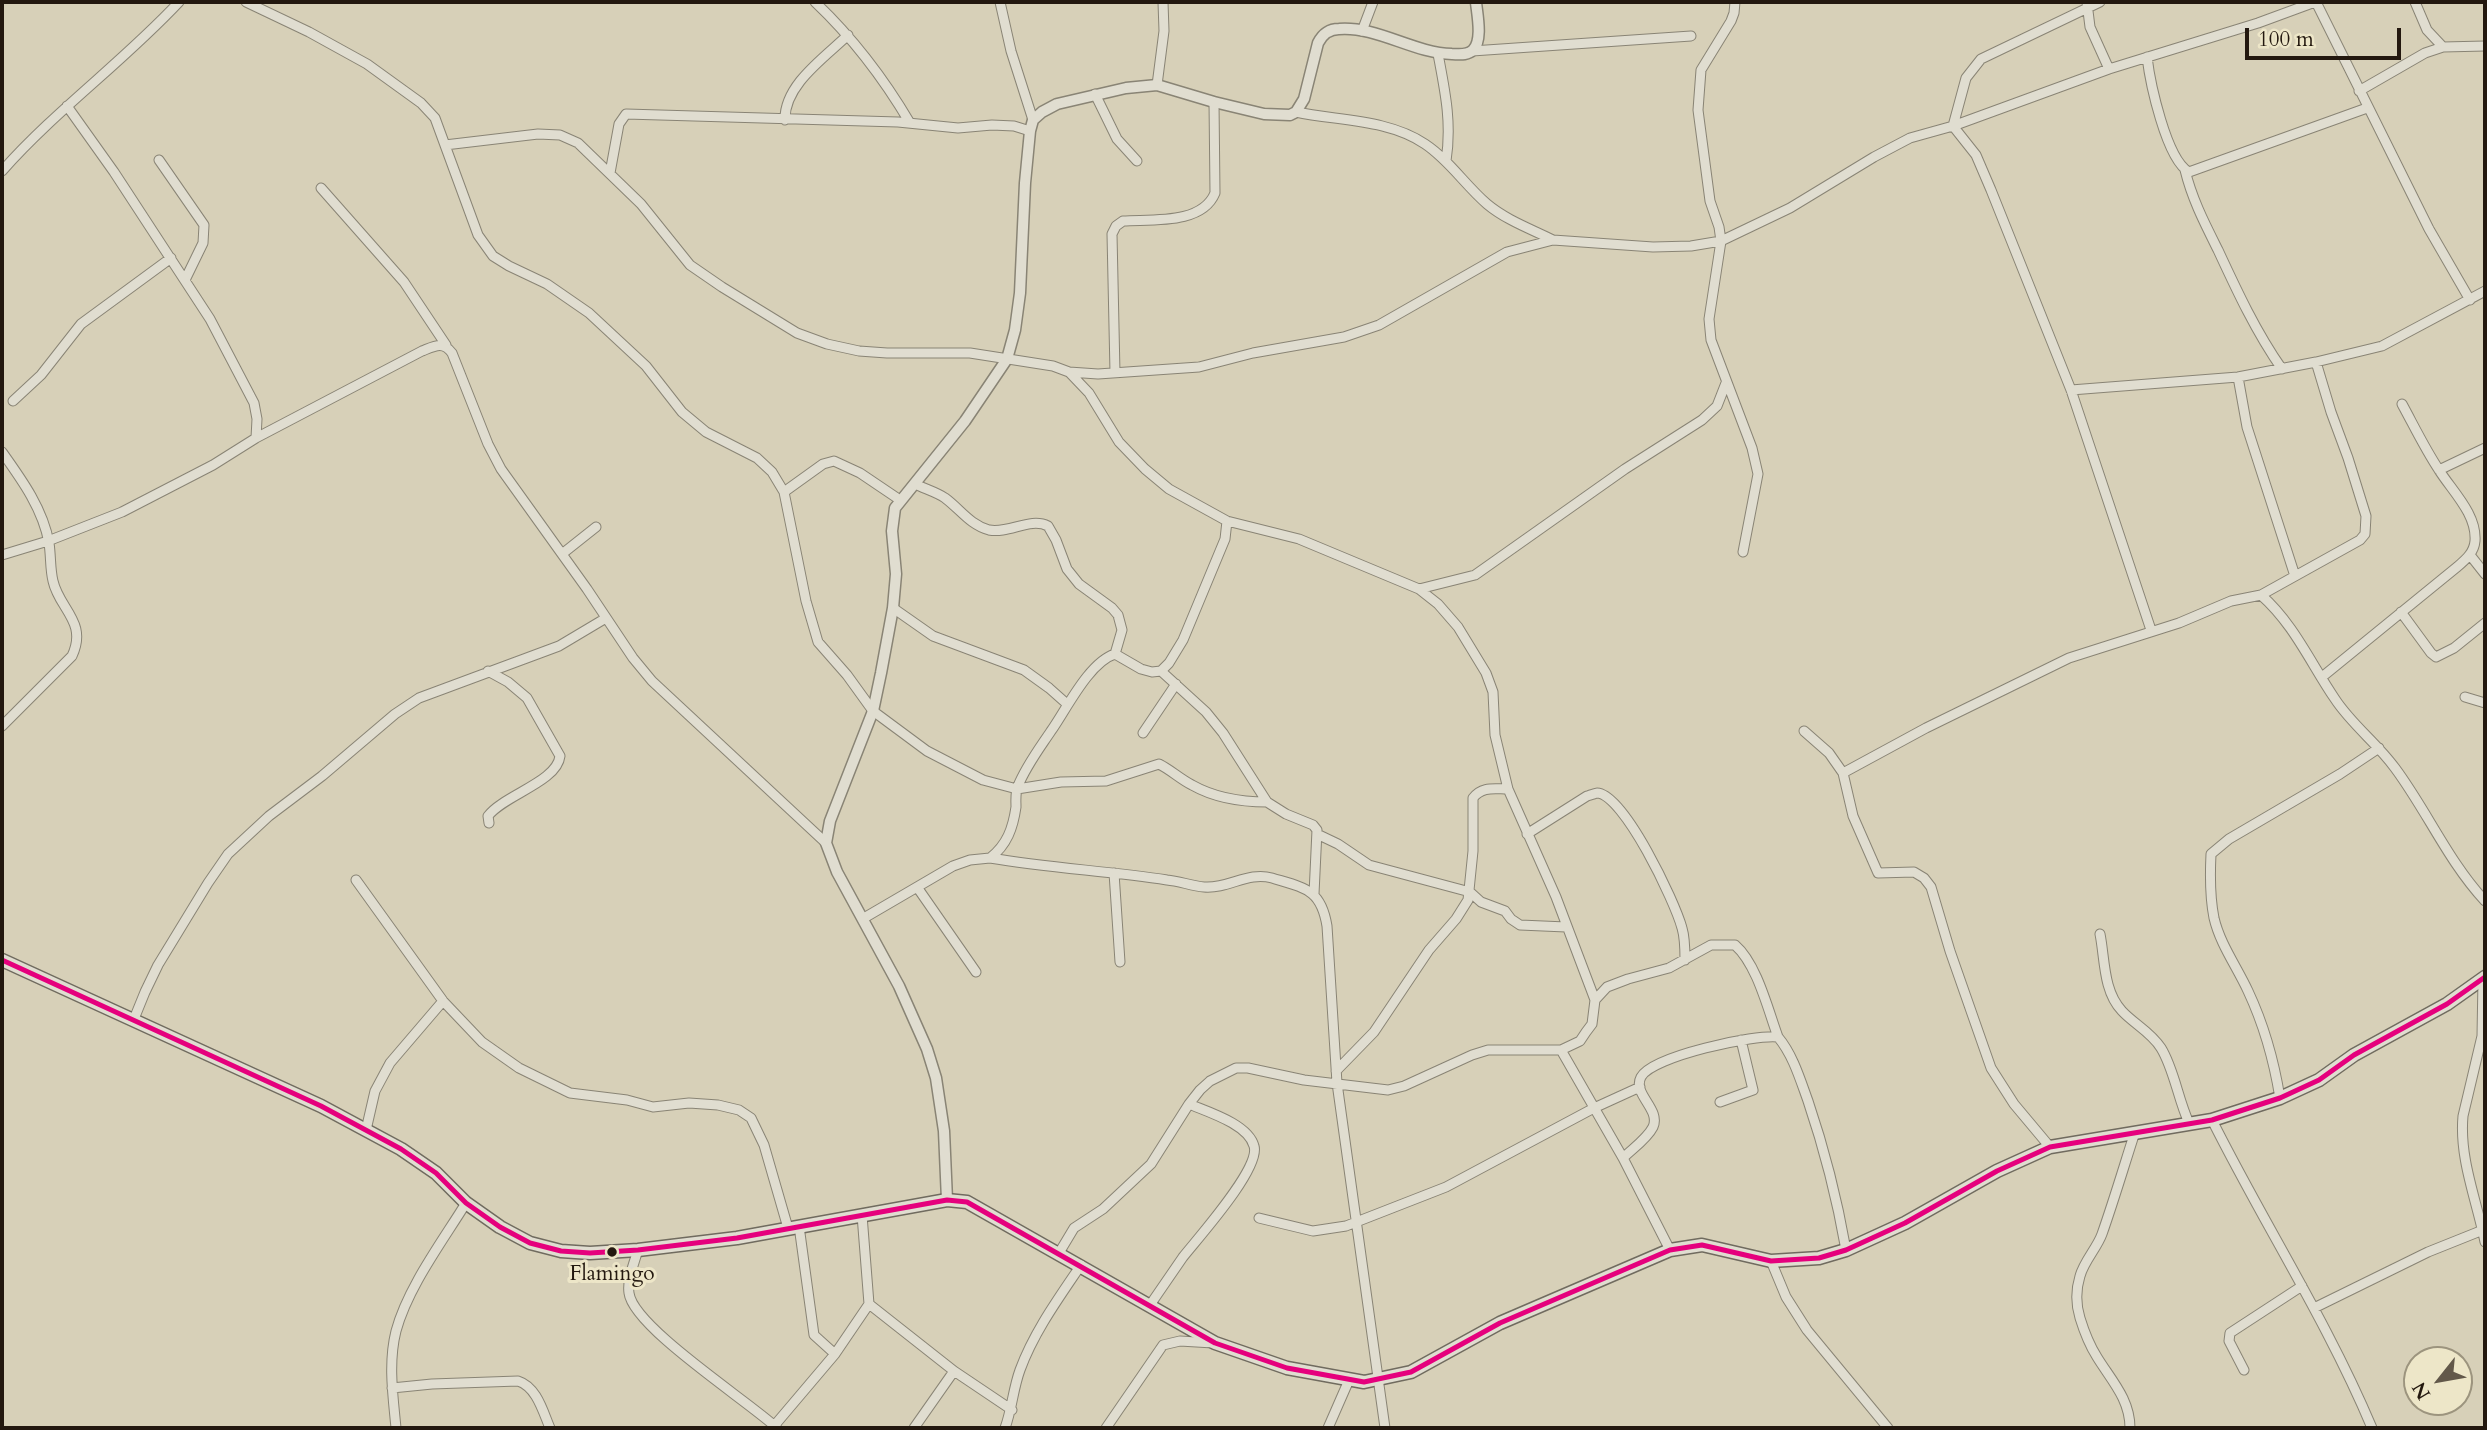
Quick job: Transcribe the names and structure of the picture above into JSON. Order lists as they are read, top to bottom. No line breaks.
{"places":["Flamingo"],"scale_bar":"100 m","north":"bottom left"}
